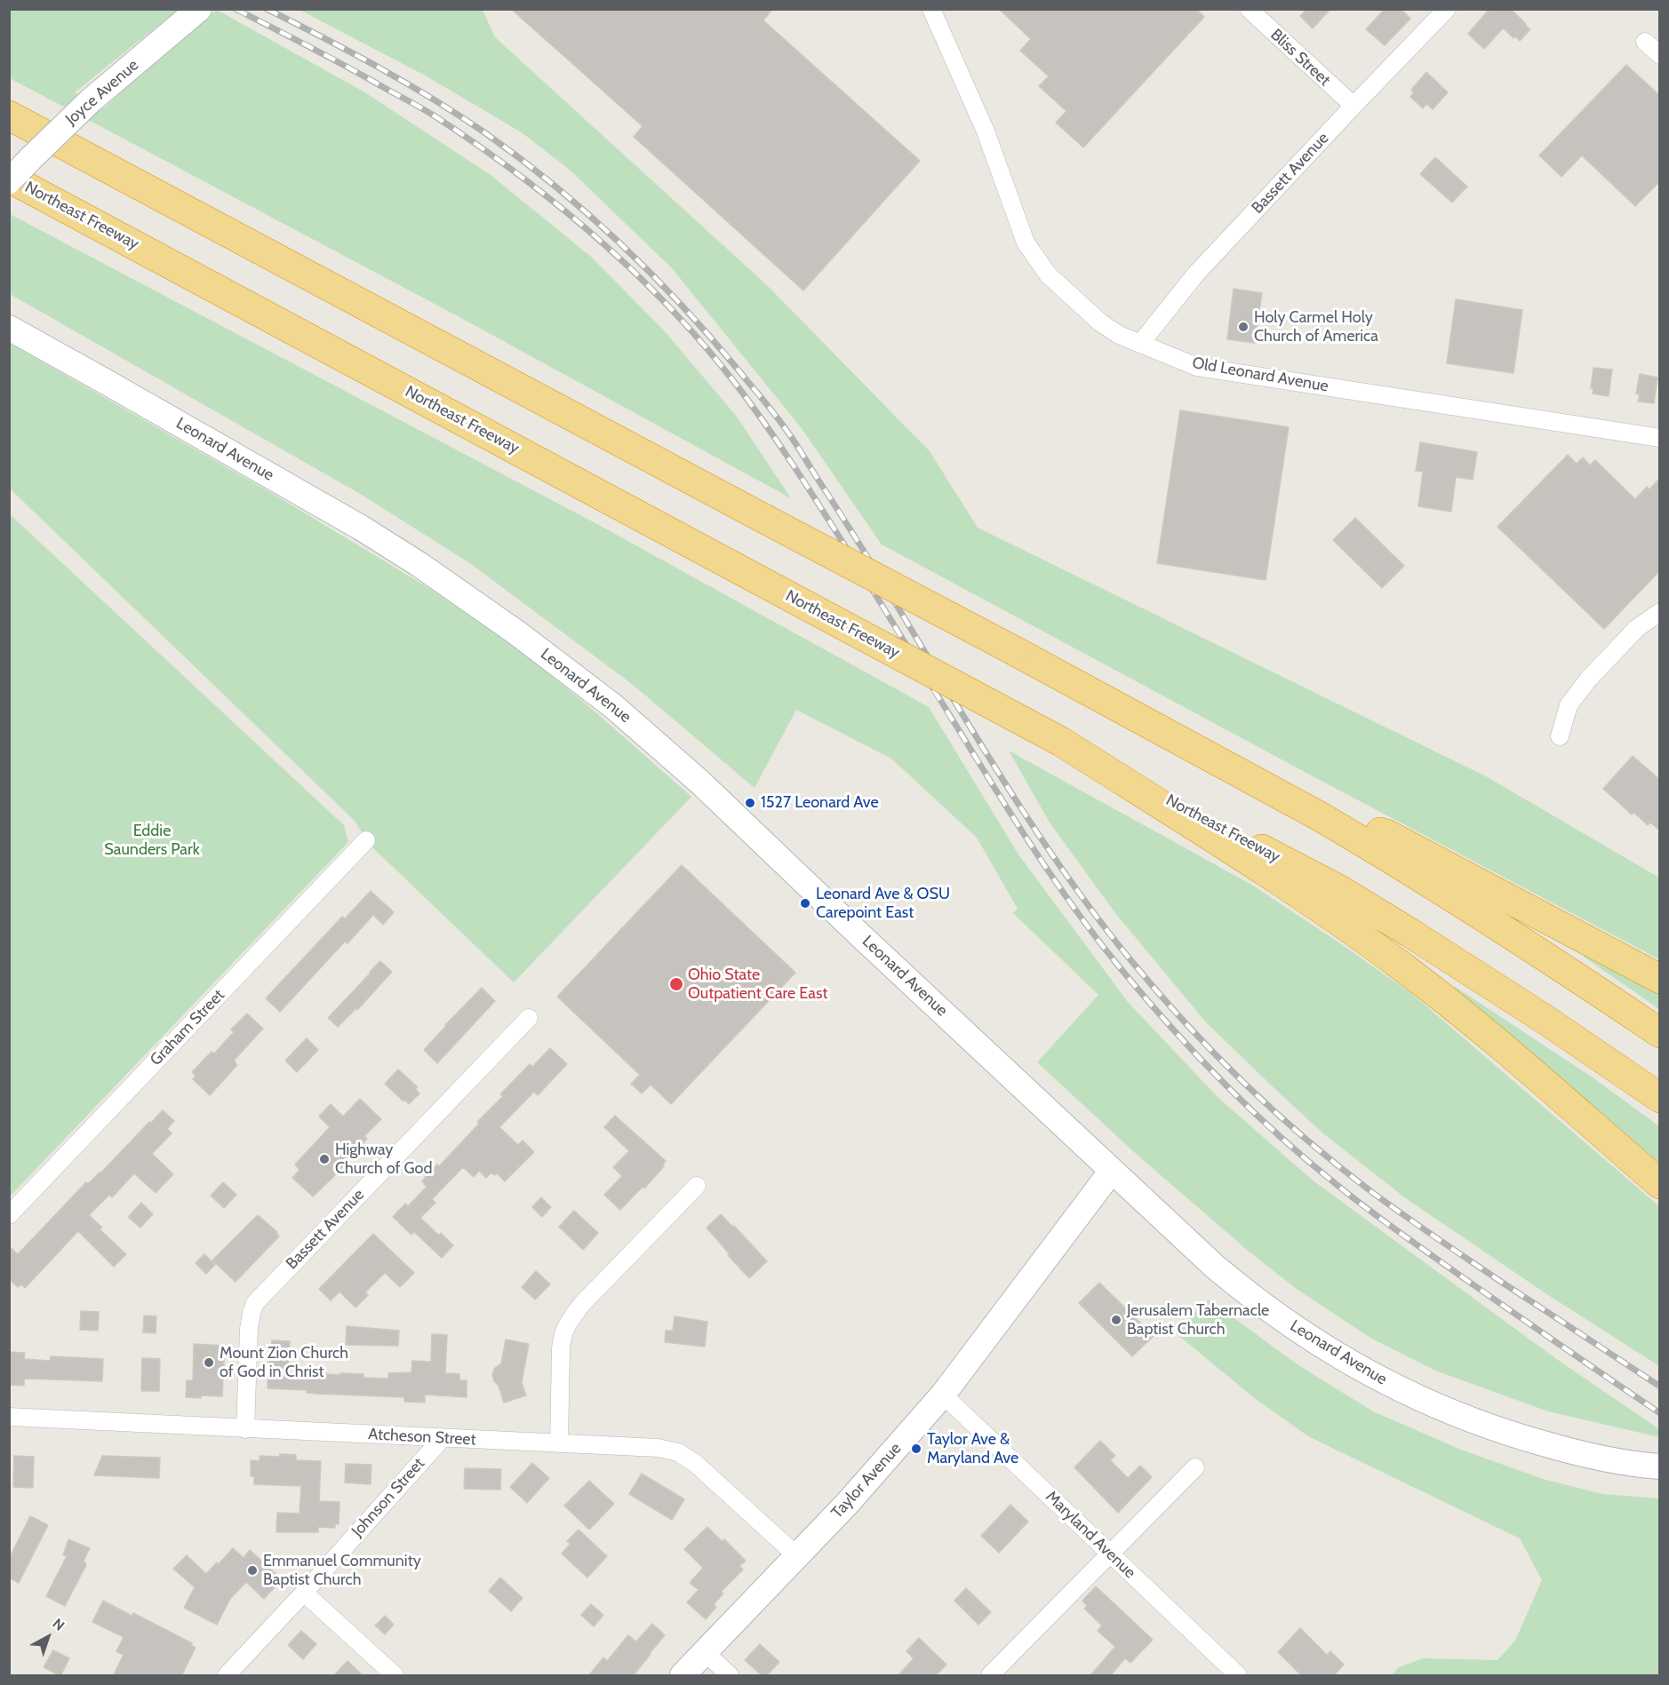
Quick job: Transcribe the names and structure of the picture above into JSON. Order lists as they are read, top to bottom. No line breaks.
{"streets":{"highway":["Northeast Freeway"],"street":["Bliss Street","Joyce Avenue","Bassett Avenue","Old Leonard Avenue","Leonard Avenue","Graham Street","Atcheson Street","Taylor Avenue","Johnson Street","Maryland Avenue"]},"crossings":[["Bliss Street","Bassett Avenue"],["Joyce Avenue","Northeast Freeway"],["Bassett Avenue","Old Leonard Avenue"],["Bassett Avenue","Atcheson Street"],["Leonard Avenue","Taylor Avenue"],["Atcheson Street","Taylor Avenue"],["Atcheson Street","Johnson Street"],["Taylor Avenue","Maryland Avenue"]],"parks":["Eddie Saunders Park"],"places":["Holy Carmel Holy Church of America","1527 Leonard Ave","Leonard Ave & OSU Carepoint East","Ohio State Outpatient Care East","Highway Church of God","Jerusalem Tabernacle Baptist Church","Mount Zion Church of God in Christ","Taylor Ave & Maryland Ave","Emmanuel Community Baptist Church"],"north":"top right"}
